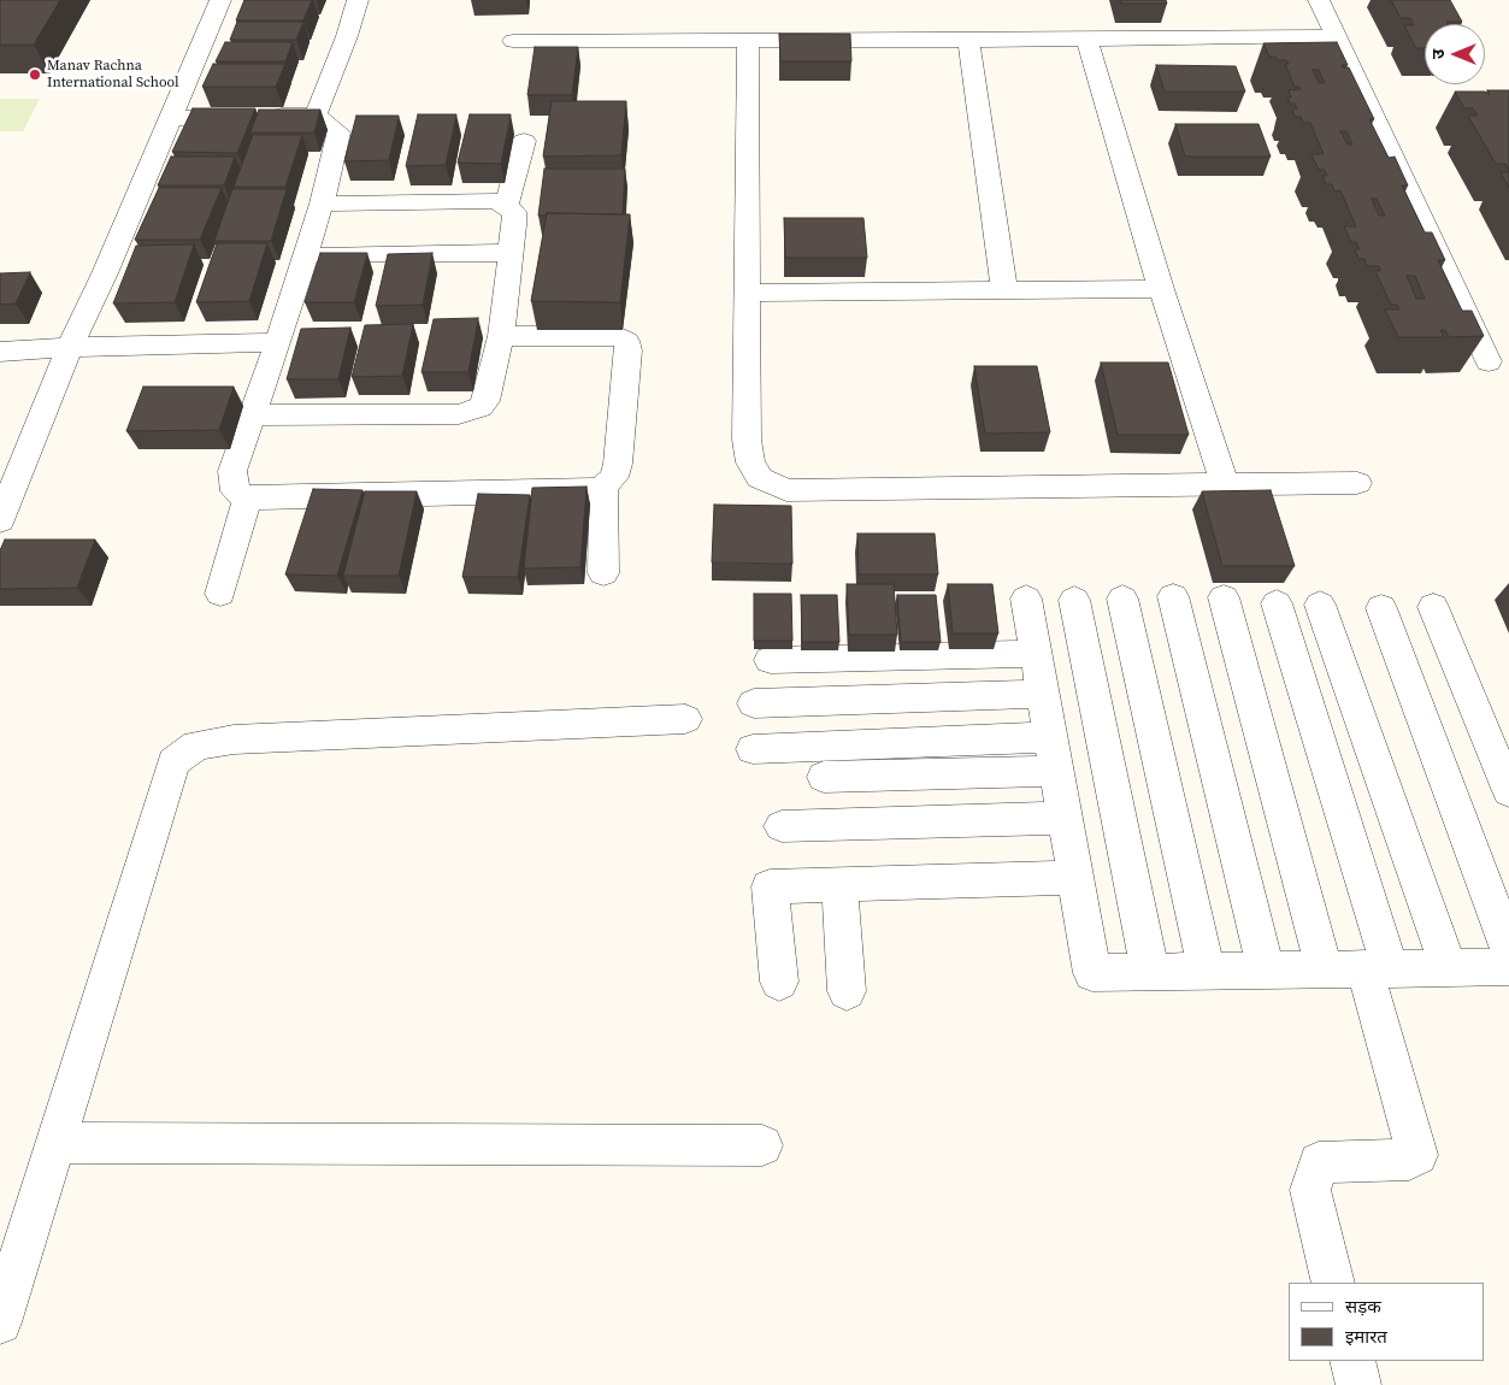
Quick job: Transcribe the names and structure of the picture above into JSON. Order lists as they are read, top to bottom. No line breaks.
{"places":["Manav Rachna International School"],"legend":["सड़क","इमारत"],"north":"left"}
